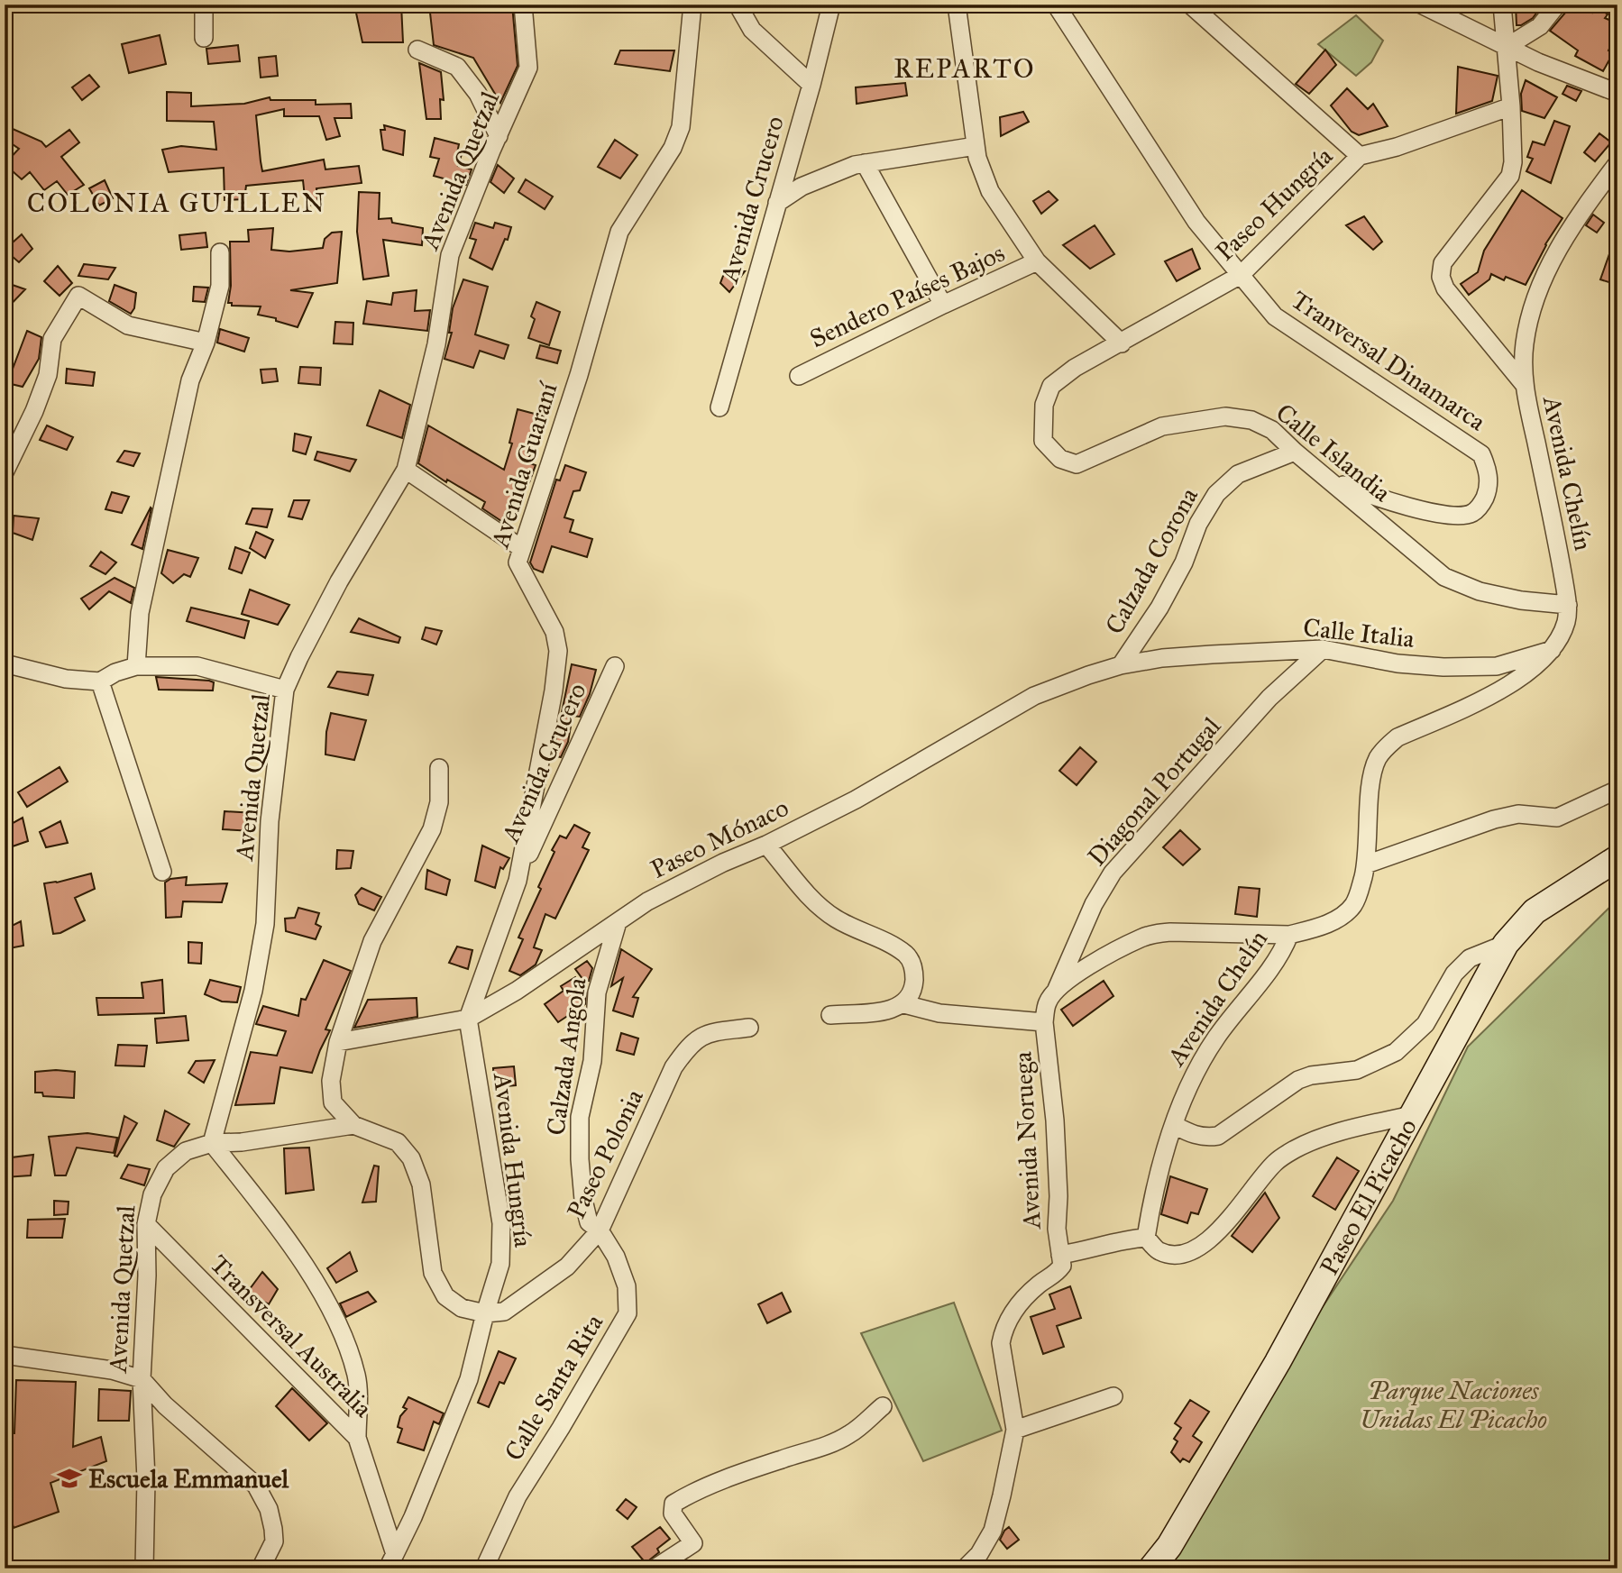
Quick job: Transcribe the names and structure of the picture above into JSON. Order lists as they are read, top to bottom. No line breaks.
{"streets":{"street":["Avenida Quetzal","Avenida Crucero","Paseo Hungría","Sendero Países Bajos","Tranversal Dinamarca","Calle Islandia","Avenida Guaraní","Avenida Chelín","Calzada Corona","Calle Italia","Diagonal Portugal","Paseo Mónaco","Calzada Angola","Avenida Noruega","Paseo Polonia","Avenida Hungría","Paseo El Picacho","Transversal Australia","Calle Santa Rita"]},"crossings":[["Avenida Quetzal","Transversal Australia"],["Avenida Crucero","Avenida Guaraní"],["Paseo Hungría","Tranversal Dinamarca"],["Paseo Hungría","Calle Islandia"],["Tranversal Dinamarca","Calle Islandia"],["Calle Islandia","Avenida Chelín"],["Calle Islandia","Calzada Corona"],["Avenida Guaraní","Paseo Mónaco"],["Avenida Guaraní","Avenida Hungría"],["Avenida Chelín","Calle Italia"],["Calzada Corona","Calle Italia"],["Calzada Corona","Paseo Mónaco"],["Calle Italia","Diagonal Portugal"],["Calle Italia","Paseo Mónaco"],["Paseo Mónaco","Calzada Angola"],["Paseo Mónaco","Avenida Hungría"],["Calzada Angola","Paseo Polonia"],["Calzada Angola","Calle Santa Rita"],["Paseo Polonia","Avenida Hungría"],["Paseo Polonia","Calle Santa Rita"],["Avenida Hungría","Transversal Australia"]],"districts":["REPARTO","COLONIA GUILLEN"],"parks":["Parque Naciones Unidas El Picacho"],"places":{"school or university":["Escuela Emmanuel"]}}
